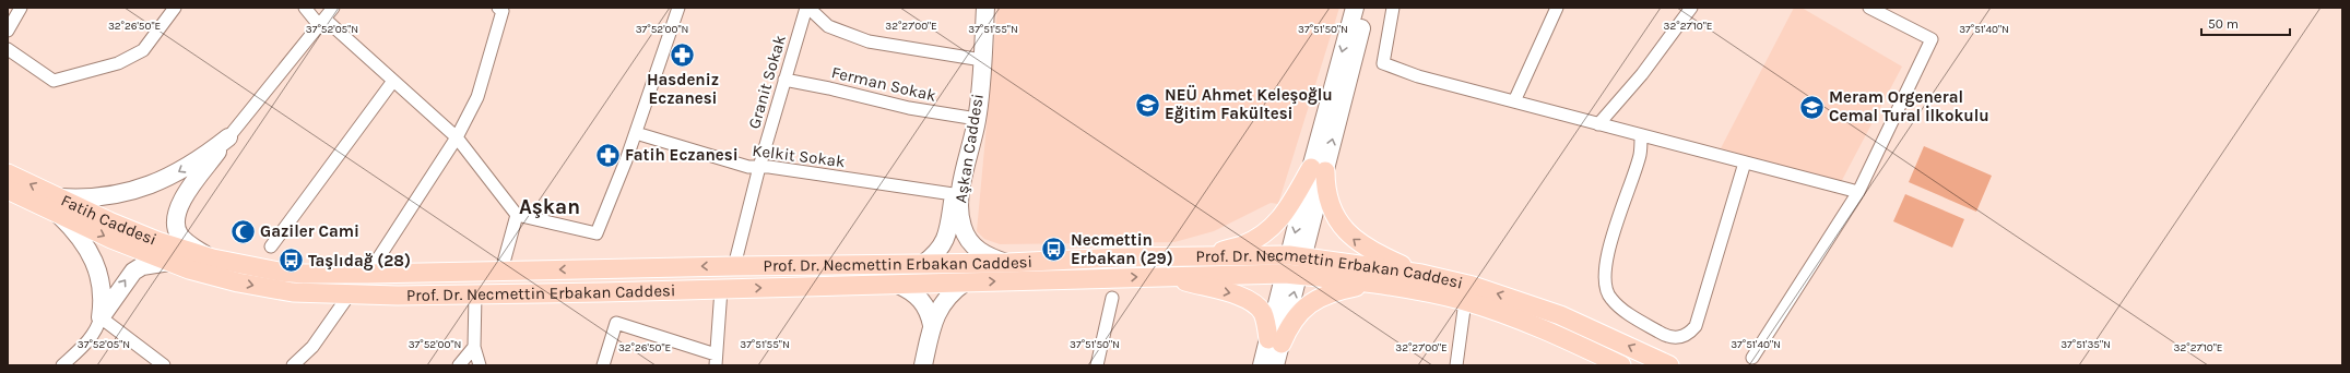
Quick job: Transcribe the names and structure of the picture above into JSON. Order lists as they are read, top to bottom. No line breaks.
{"streets":{"main road":["Fatih Caddesi","Prof. Dr. Necmettin Erbakan Caddesi"],"street":["Granit Sokak","Ferman Sokak","Aşkan Caddesi","Kelkit Sokak"]},"crossings":[["Granit Sokak","Ferman Sokak"],["Granit Sokak","Kelkit Sokak"],["Granit Sokak","Prof. Dr. Necmettin Erbakan Caddesi"],["Ferman Sokak","Aşkan Caddesi"],["Aşkan Caddesi","Kelkit Sokak"],["Aşkan Caddesi","Prof. Dr. Necmettin Erbakan Caddesi"],["Fatih Caddesi","Prof. Dr. Necmettin Erbakan Caddesi"]],"districts":["Aşkan"],"places":{"pharmacy":["Hasdeniz Eczanesi","Fatih Eczanesi"],"school or university":["NEÜ Ahmet Keleşoğlu Eğitim Fakültesi","Meram Orgeneral Cemal Tural İlkokulu"],"mosque":["Gaziler Cami"],"bus stop":["Necmettin Erbakan (29)","Taşlıdağ (28)"]},"scale_bar":"50 m","coordinates":["32°26'50\"E","32°27'00\"E","32°27'10\"E","37°52'05\"N","37°52'00\"N","37°51'55\"N","37°51'50\"N","37°51'40\"N","37°51'35\"N"]}
